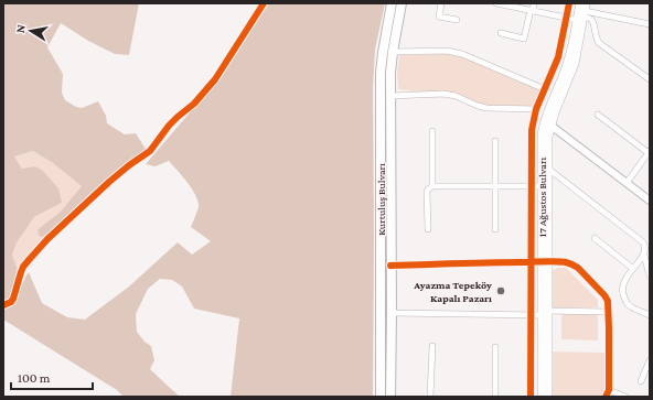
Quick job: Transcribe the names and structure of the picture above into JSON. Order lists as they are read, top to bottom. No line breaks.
{"streets":{"highway":["Kurtuluş Bulvarı"],"main road":["17 Ağustos Bulvarı"]},"places":["Ayazma Tepeköy Kapalı Pazarı"],"scale_bar":"100 m","north":"left"}
